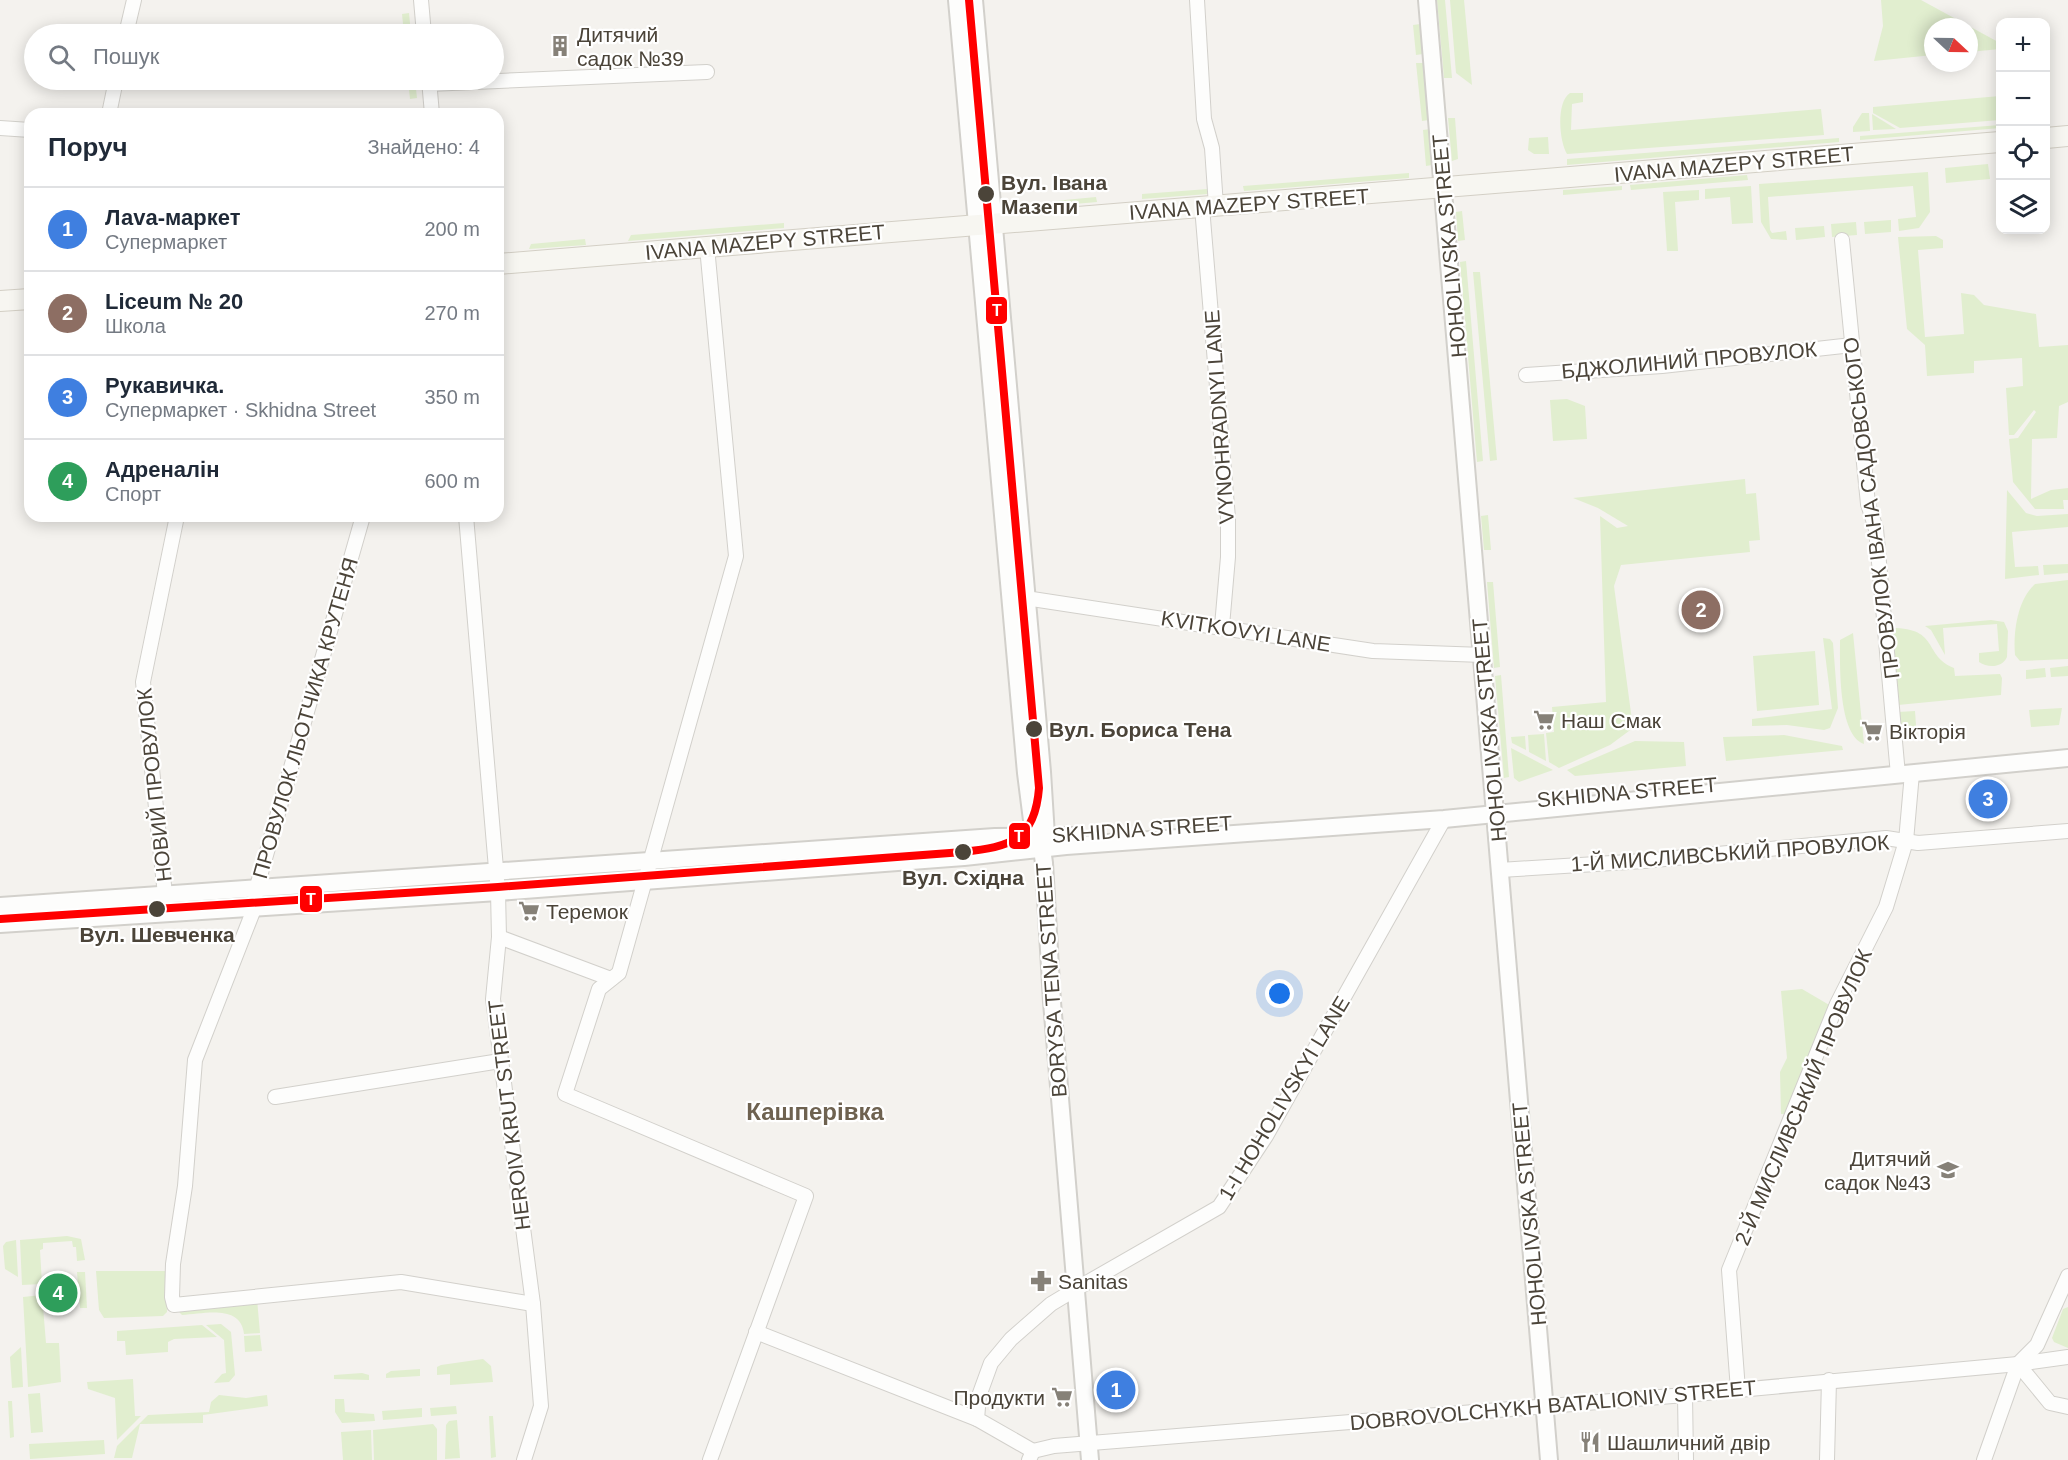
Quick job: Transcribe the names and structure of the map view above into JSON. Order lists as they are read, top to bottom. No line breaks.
{"streets":{"main road":["IVANA MAZEPY STREET"],"street":["HOHOLIVSKA STREET","БДЖОЛИНИЙ ПРОВУЛОК","VYNOHRADNYI LANE","ПРОВУЛОК ІВАНА САДОВСЬКОГО","KVITKOVYI LANE","ПРОВУЛОК ЛЬОТЧИКА КРУТЕНЯ","НОВИЙ ПРОВУЛОК","SKHIDNA STREET","1-Й МИСЛИВСЬКИЙ ПРОВУЛОК","BORYSA TENA STREET","2-Й МИСЛИВСЬКИЙ ПРОВУЛОК","1-I HOHOLIVSKYI LANE","HEROIV KRUT STREET","DOBROVOLCHYKH BATALIONIV STREET"]},"crossings":[["IVANA MAZEPY STREET","HOHOLIVSKA STREET"],["IVANA MAZEPY STREET","VYNOHRADNYI LANE"],["IVANA MAZEPY STREET","BORYSA TENA STREET"],["HOHOLIVSKA STREET","KVITKOVYI LANE"],["HOHOLIVSKA STREET","SKHIDNA STREET"],["HOHOLIVSKA STREET","1-Й МИСЛИВСЬКИЙ ПРОВУЛОК"],["HOHOLIVSKA STREET","DOBROVOLCHYKH BATALIONIV STREET"],["БДЖОЛИНИЙ ПРОВУЛОК","ПРОВУЛОК ІВАНА САДОВСЬКОГО"],["VYNOHRADNYI LANE","KVITKOVYI LANE"],["ПРОВУЛОК ІВАНА САДОВСЬКОГО","SKHIDNA STREET"],["ПРОВУЛОК ІВАНА САДОВСЬКОГО","2-Й МИСЛИВСЬКИЙ ПРОВУЛОК"],["KVITKOVYI LANE","BORYSA TENA STREET"],["ПРОВУЛОК ЛЬОТЧИКА КРУТЕНЯ","SKHIDNA STREET"],["ПРОВУЛОК ЛЬОТЧИКА КРУТЕНЯ","HEROIV KRUT STREET"],["НОВИЙ ПРОВУЛОК","SKHIDNA STREET"],["SKHIDNA STREET","BORYSA TENA STREET"],["SKHIDNA STREET","2-Й МИСЛИВСЬКИЙ ПРОВУЛОК"],["SKHIDNA STREET","1-I HOHOLIVSKYI LANE"],["SKHIDNA STREET","HEROIV KRUT STREET"],["1-Й МИСЛИВСЬКИЙ ПРОВУЛОК","2-Й МИСЛИВСЬКИЙ ПРОВУЛОК"],["BORYSA TENA STREET","1-I HOHOLIVSKYI LANE"],["BORYSA TENA STREET","DOBROVOLCHYKH BATALIONIV STREET"],["2-Й МИСЛИВСЬКИЙ ПРОВУЛОК","DOBROVOLCHYKH BATALIONIV STREET"]],"districts":["Кашперівка"],"places":{"building":["Дитячий садок №39"],"other":["Вул. Івана Мазепи","Вул. Бориса Тена","Вул. Східна","Вул. Шевченка"],"supermarket":["Наш Смак","Вікторія","Теремок","Продукти"],"school or university":["Дитячий садок №43"],"pharmacy":["Sanitas"],"restaurant":["Шашличний двір"]},"lines":["transit line Т"],"north":"right","page":{"map_buttons":["+","−"],"search":"Пошук","heading":["Поруч","Знайдено: 4"],"list":[{"mark":"1","name":"Лаva-маркет","note":"Супермаркет","value":"200 m"},{"mark":"2","name":"Liceum № 20","note":"Школа","value":"270 m"},{"mark":"3","name":"Рукавичка.","note":"Супермаркет · Skhidna Street","value":"350 m"},{"mark":"4","name":"Адреналін","note":"Спорт","value":"600 m"}],"pins":["2","3","4","1"]}}
